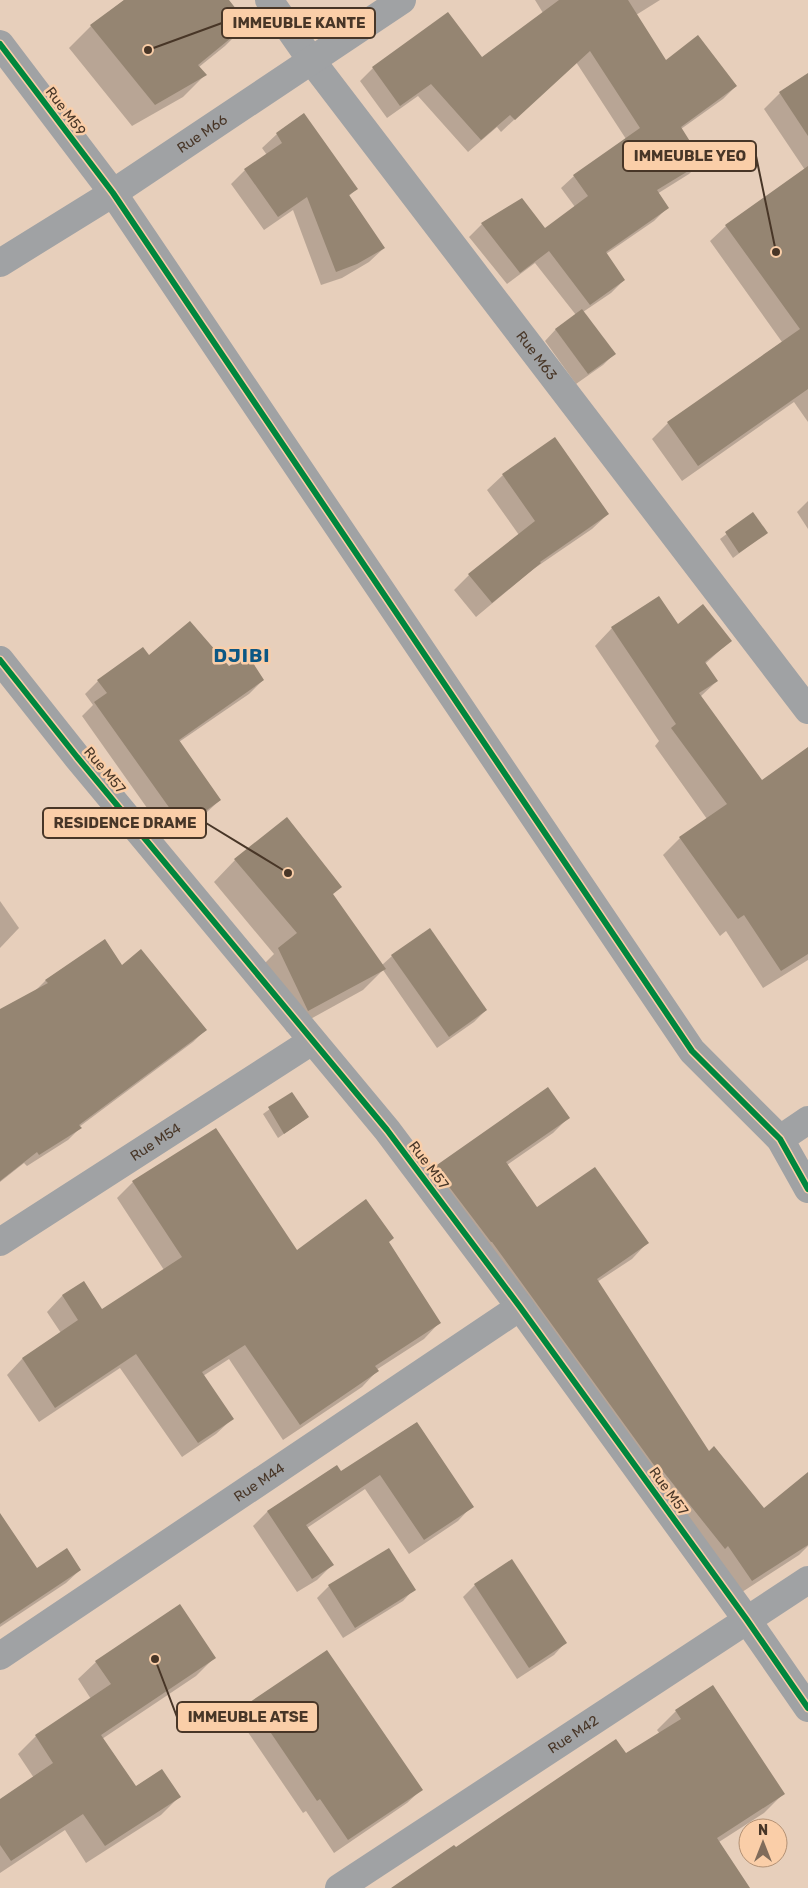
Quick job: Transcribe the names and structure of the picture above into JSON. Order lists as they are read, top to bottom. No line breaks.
{"streets":{"street":["Rue M59","Rue M66","Rue M63","Rue M57","Rue M54","Rue M44","Rue M42"]},"crossings":[["Rue M59","Rue M66"],["Rue M66","Rue M63"],["Rue M57","Rue M54"],["Rue M57","Rue M44"],["Rue M57","Rue M42"]],"districts":["DJIBI"],"places":["IMMEUBLE KANTE","IMMEUBLE YEO","RESIDENCE DRAME","IMMEUBLE ATSE"],"north":"top"}
